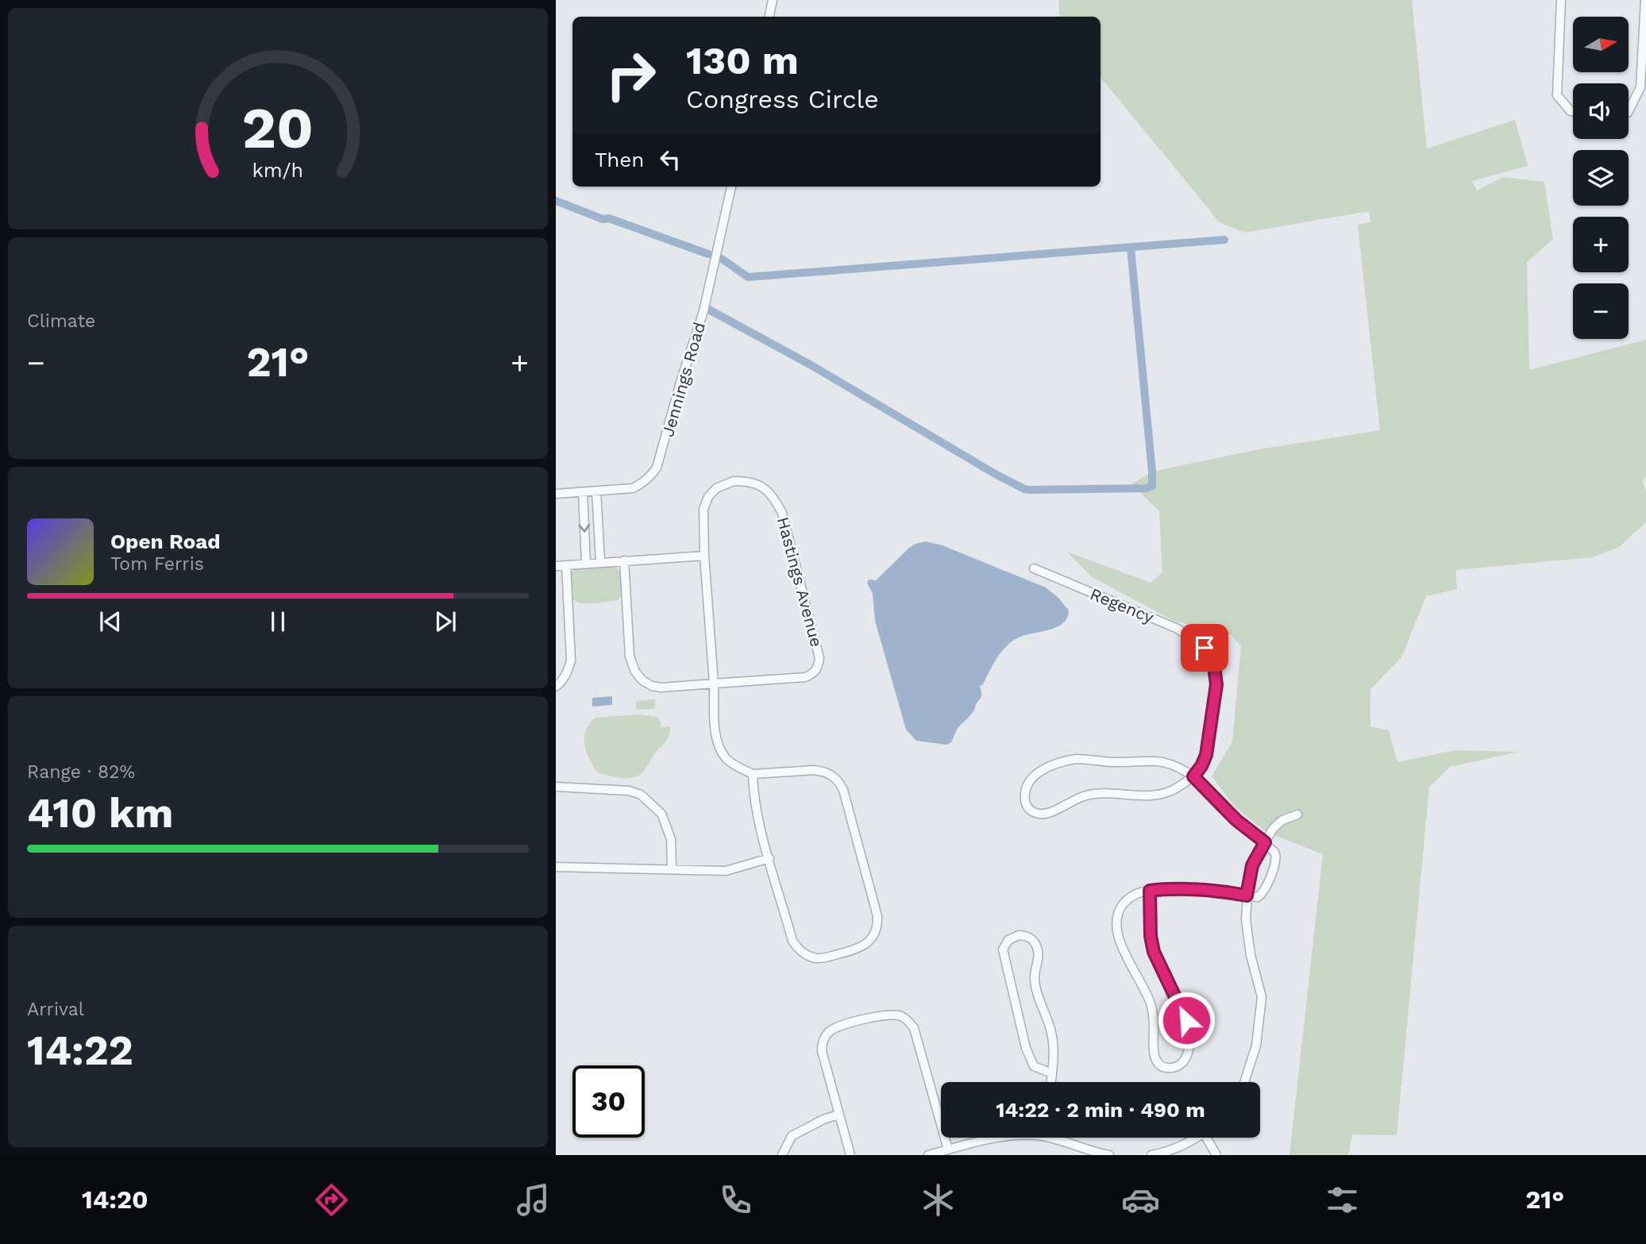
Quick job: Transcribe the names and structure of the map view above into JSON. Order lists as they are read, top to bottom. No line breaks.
{"streets":{"street":["Jennings Road","Hastings Avenue","Regency"]},"north":"right","page":{"map_buttons":["+","−"],"turn":["130 m","Congress Circle"],"then":"Then","tile":["Climate",["Range · 82%","410 km"],["Arrival","14:22"]],"heat":["−","21°","+"],"song":["Open Road","Tom Ferris"],"limit":"30","trip":"14:22 · 2 min · 490 m","tabs":["14:20","21°"],"gauge":["20","km/h"]}}
